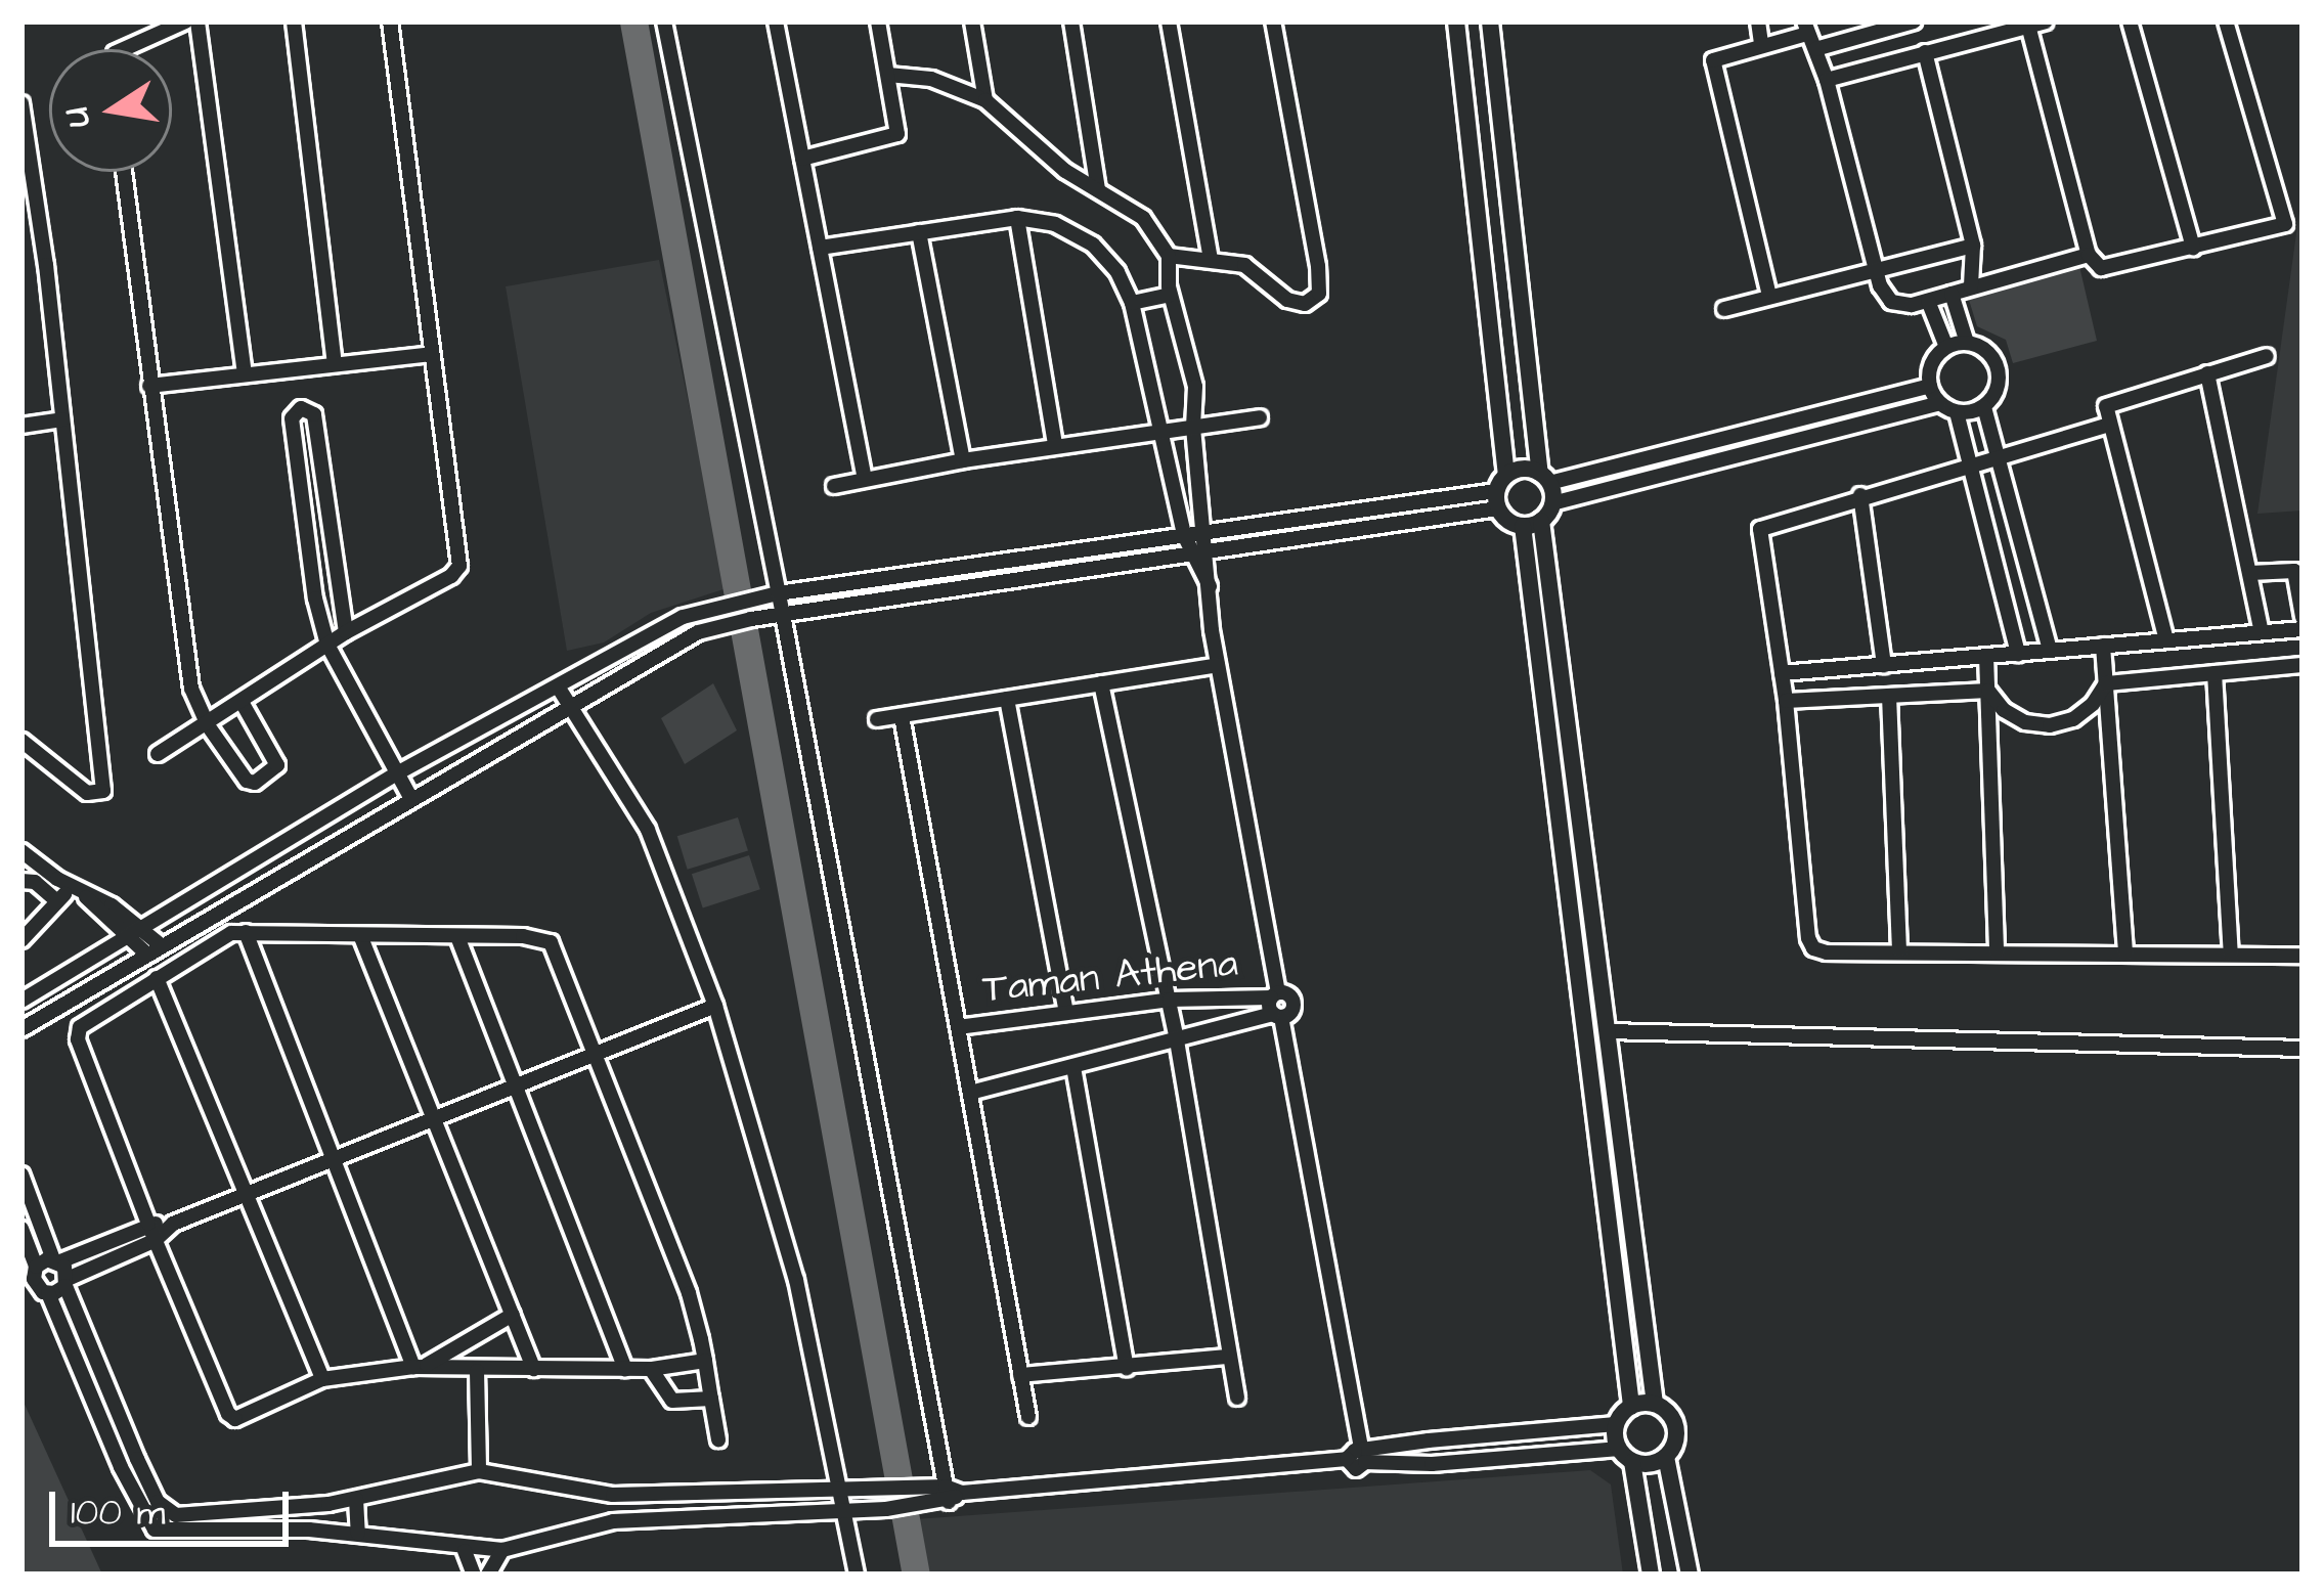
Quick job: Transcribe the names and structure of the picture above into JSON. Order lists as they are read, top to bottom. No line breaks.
{"streets":{"street":["Taman Athena"]},"scale_bar":"100 m","north":"left"}
